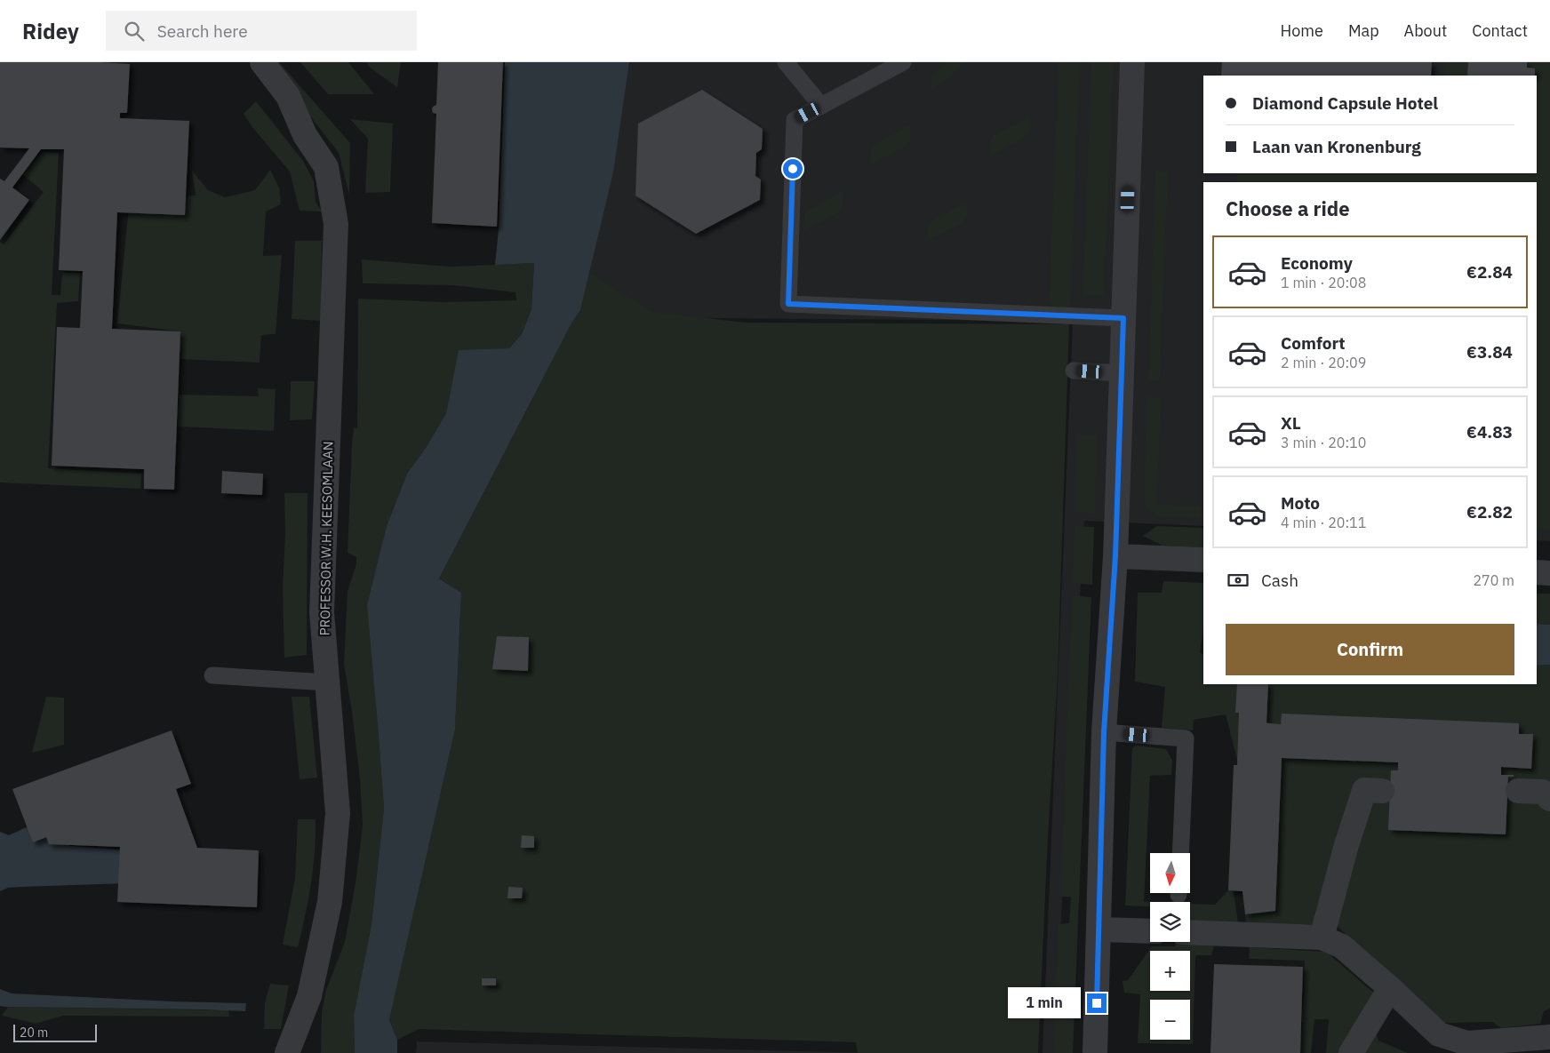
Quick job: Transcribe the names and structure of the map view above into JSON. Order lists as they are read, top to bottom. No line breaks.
{"streets":{"street":["PROFESSOR W.H. KEESOMLAAN"]},"scale_bar":"20 m","north":"bottom","page":{"header":"Ridey","search":"Search here","nav":["Home","Map","About","Contact"],"banner":["Diamond Capsule Hotel","Laan van Kronenburg"],"heading":"Choose a ride","list":[{"name":"Economy","note":"1 min · 20:08","value":"€2.84"},{"name":"Comfort","note":"2 min · 20:09","value":"€3.84"},{"name":"XL","note":"3 min · 20:10","value":"€4.83"},{"name":"Moto","note":"4 min · 20:11","value":"€2.82"}],"pay":["Cash","270 m"],"buttons":"Confirm","map_buttons":["+","−"],"bubble":"1 min","scale":"20 m"}}
